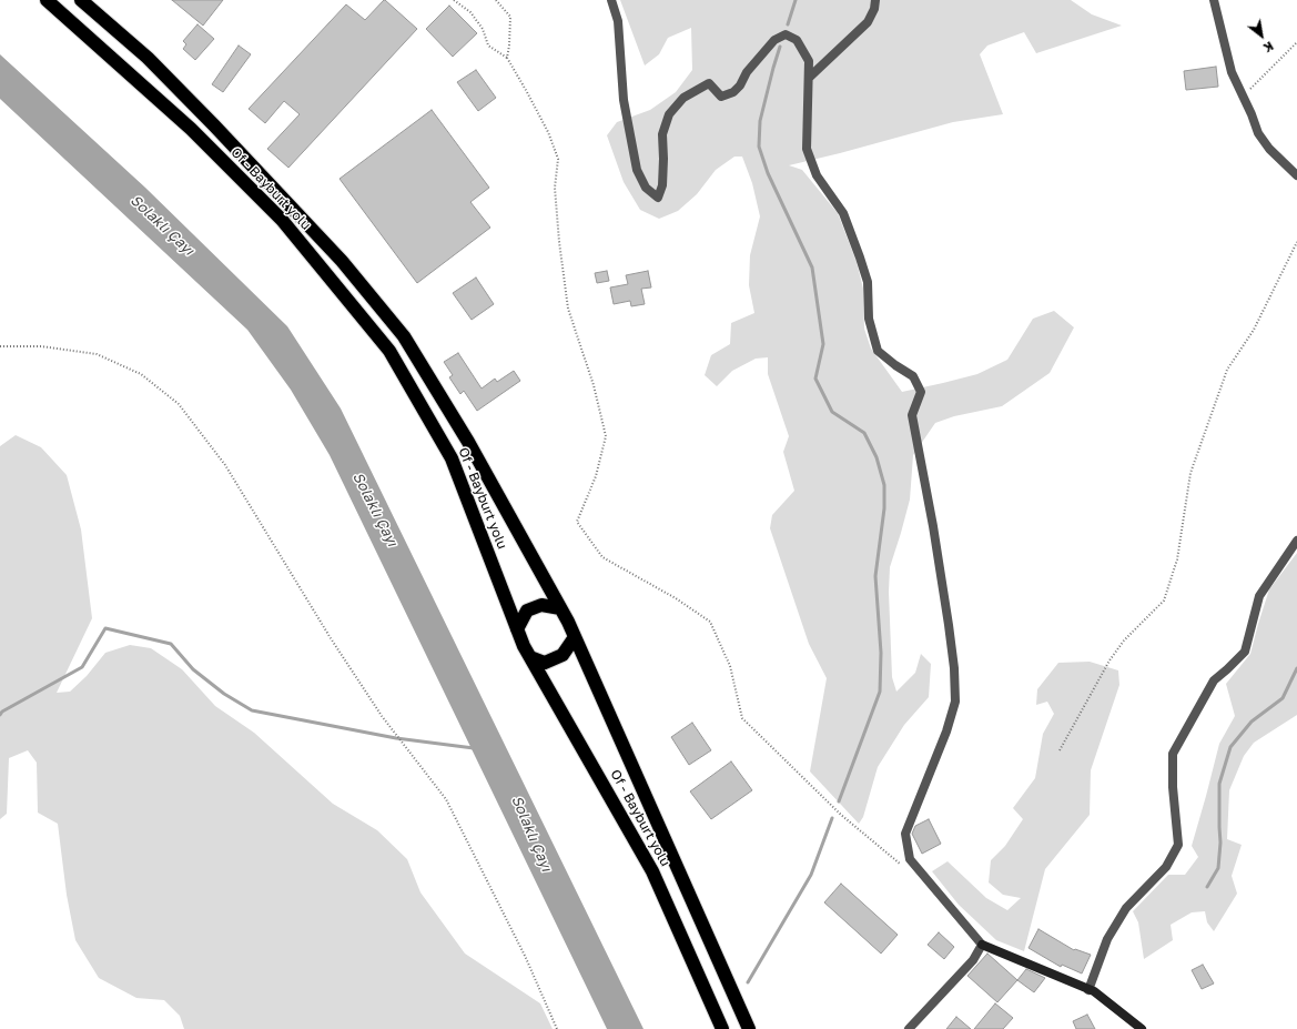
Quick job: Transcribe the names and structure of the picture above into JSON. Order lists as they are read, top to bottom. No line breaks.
{"streets":{"highway":["Of - Bayburt yolu"]},"water":["Solaklı Çayı"],"north":"bottom right"}
